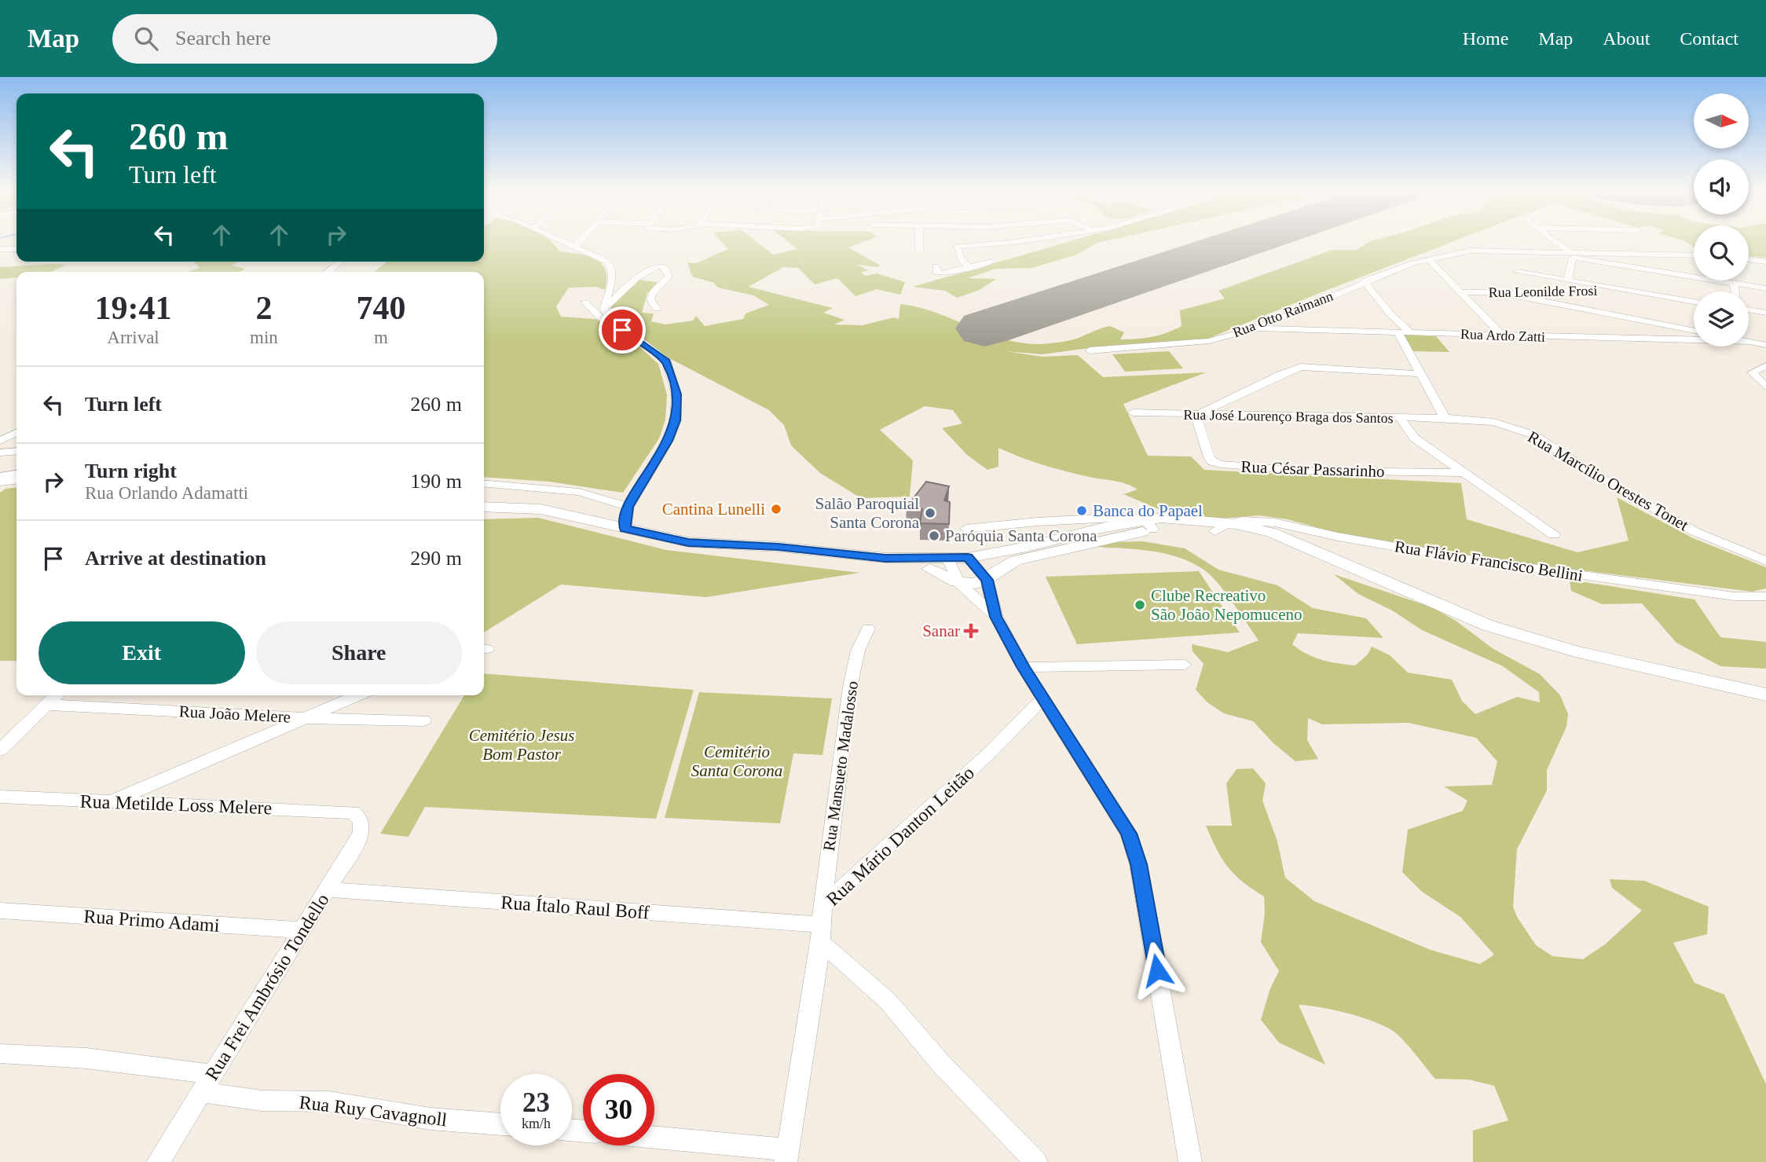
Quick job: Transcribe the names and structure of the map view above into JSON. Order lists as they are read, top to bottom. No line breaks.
{"streets":{"street":["Rua Leonilde Frosi","Rua Otto Raimann","Rua Ardo Zatti","Rua José Lourenço Braga dos Santos","Rua César Passarinho","Rua Marcílio Orestes Tonet","Rua Flávio Francisco Bellini","Rua João Melere","Rua Mansueto Madalosso","Rua Metilde Loss Melere","Rua Mário Danton Leitão","Rua Ítalo Raul Boff","Rua Primo Adami","Rua Frei Ambrósio Tondello","Rua Ruy Cavagnoll"]},"crossings":[["Rua Otto Raimann","Rua Ardo Zatti"],["Rua José Lourenço Braga dos Santos","Rua César Passarinho"],["Rua José Lourenço Braga dos Santos","Rua Marcílio Orestes Tonet"],["Rua Mansueto Madalosso","Rua Mário Danton Leitão"],["Rua Mansueto Madalosso","Rua Ítalo Raul Boff"],["Rua Metilde Loss Melere","Rua Frei Ambrósio Tondello"],["Rua Mário Danton Leitão","Rua Ítalo Raul Boff"],["Rua Ítalo Raul Boff","Rua Frei Ambrósio Tondello"],["Rua Primo Adami","Rua Frei Ambrósio Tondello"],["Rua Frei Ambrósio Tondello","Rua Ruy Cavagnoll"]],"parks":["Cemitério Jesus Bom Pastor","Cemitério Santa Corona"],"places":{"other":["Cantina Lunelli","Banca do Papael","Salão Paroquial Santa Corona","Paróquia Santa Corona","Clube Recreativo São João Nepomuceno"],"health":["Sanar"]},"north":"right","page":{"header":"Map","search":"Search here","nav":["Home","Map","About","Contact"],"turn":["260 m","Turn left"],"eta":["19:41","Arrival","2","min","740","m"],"list":[{"name":"Turn left","value":"260 m"},{"name":"Turn right","note":"Rua Orlando Adamatti","value":"190 m"},{"name":"Arrive at destination","value":"290 m"}],"buttons":["Exit","Share"],"speed":"23 km/h","limit":"30"}}
